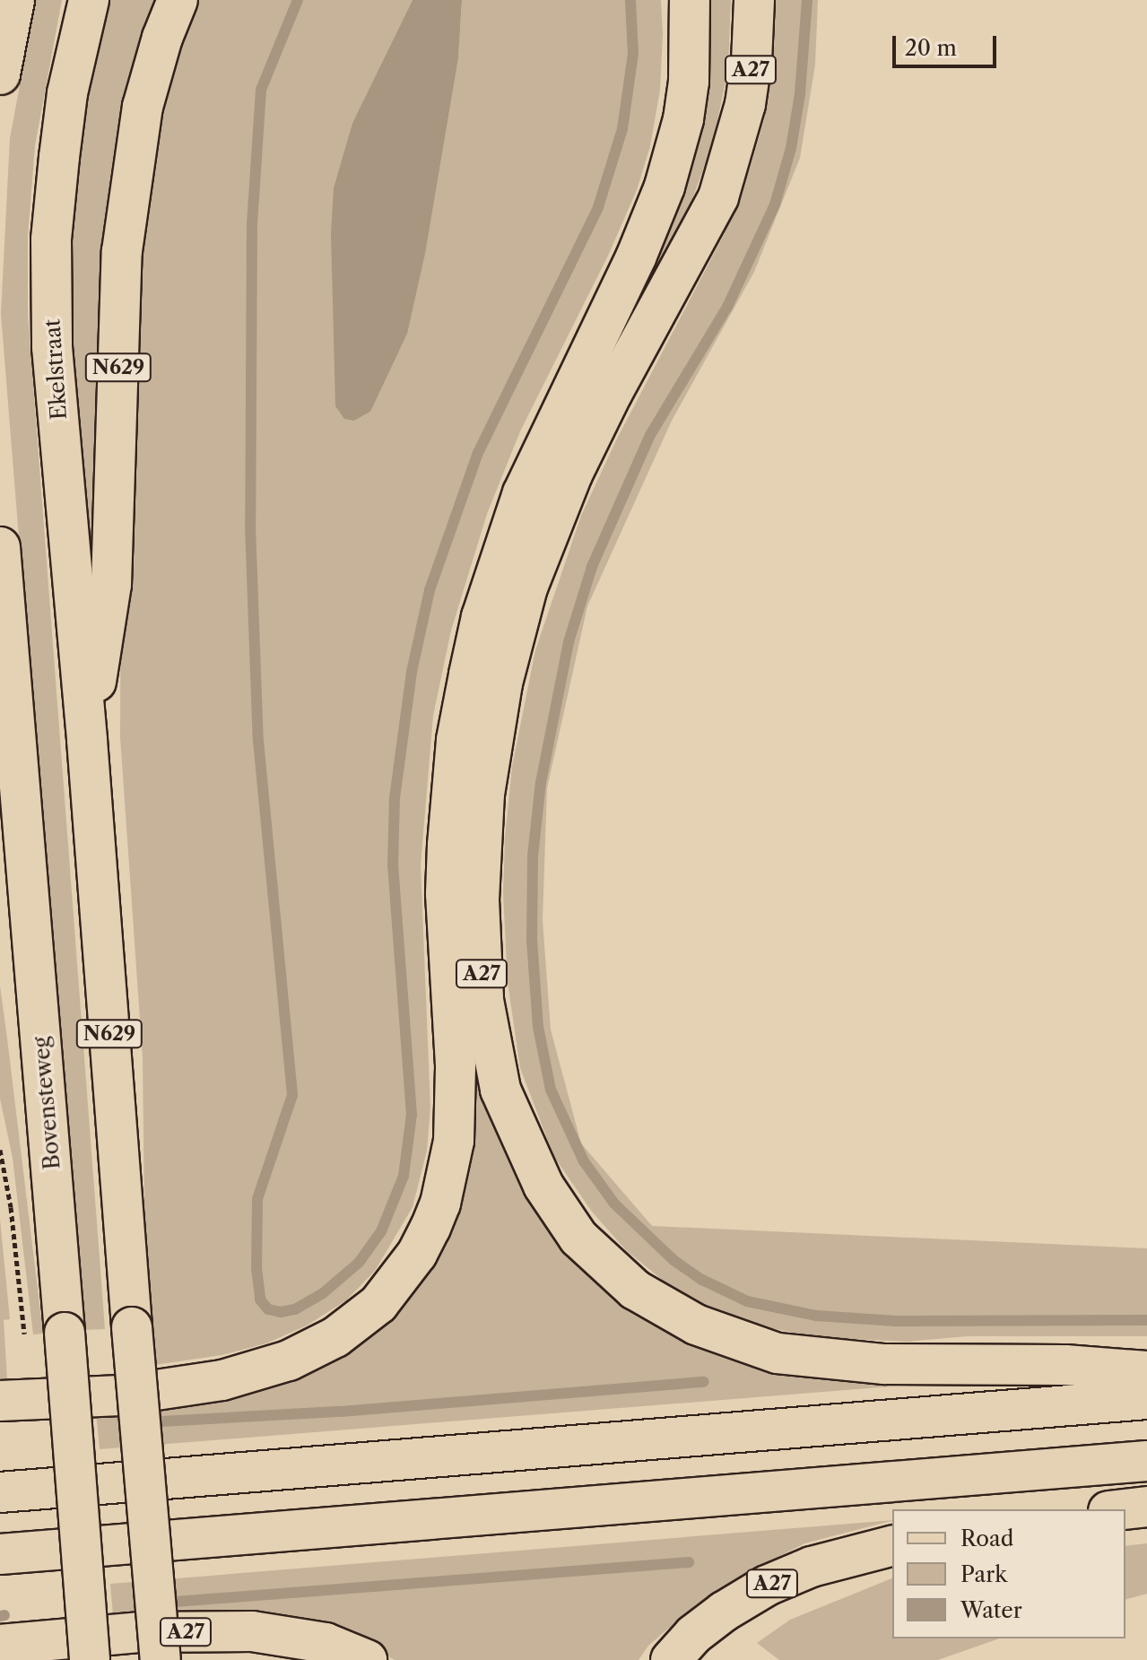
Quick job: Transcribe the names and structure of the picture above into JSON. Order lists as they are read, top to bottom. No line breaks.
{"streets":{"main road":["A27","N629","Ekelstraat","Bovensteweg"]},"crossings":[["N629","Ekelstraat"]],"legend":["Road","Park","Water"],"scale_bar":"20 m"}
